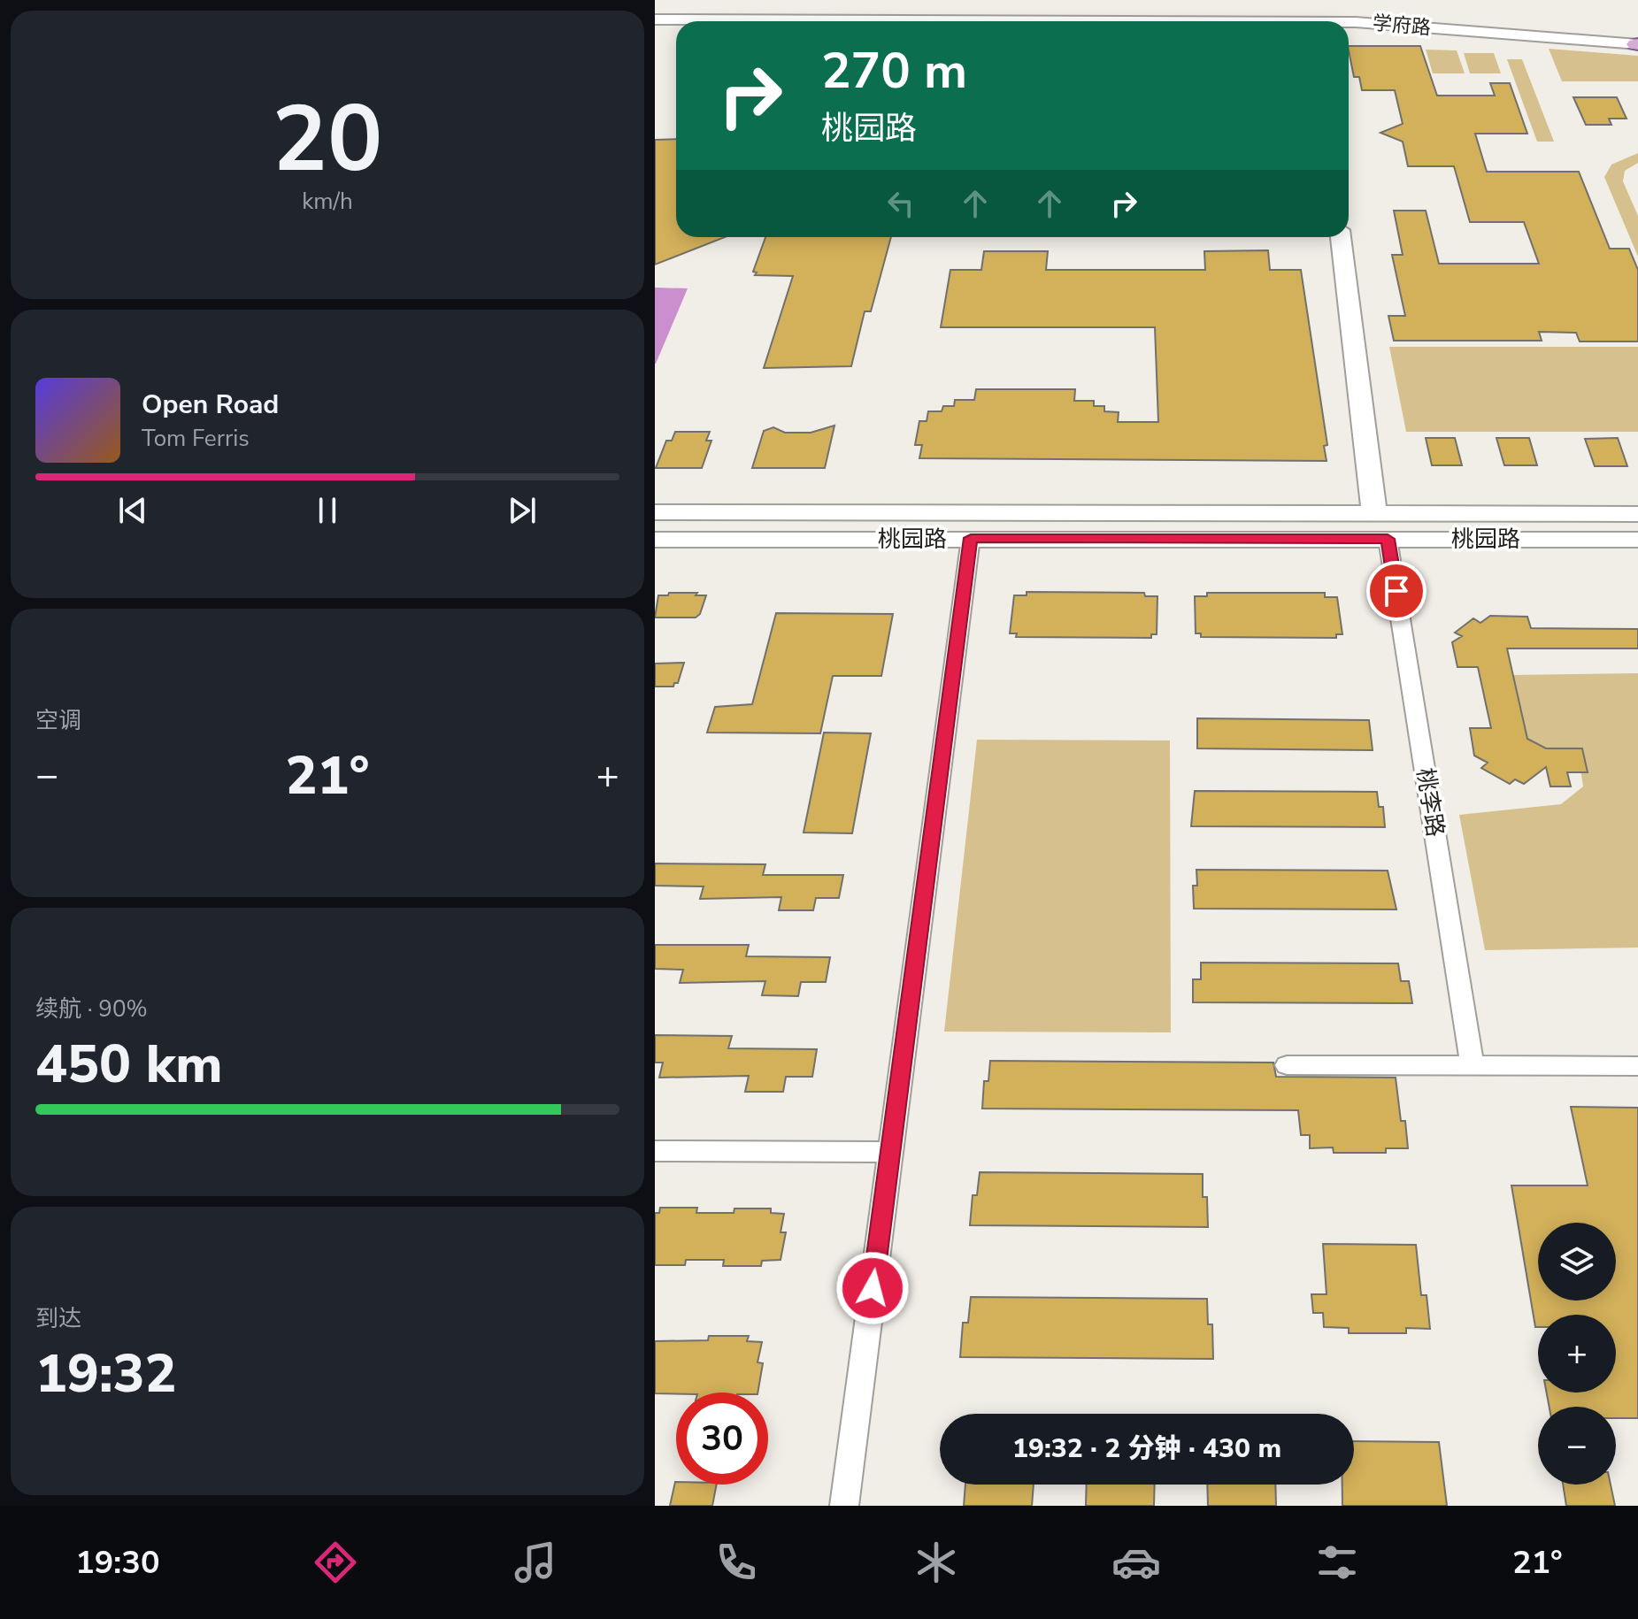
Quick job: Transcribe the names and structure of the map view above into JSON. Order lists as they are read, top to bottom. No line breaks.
{"streets":{"main road":["学府路","桃园路"],"street":["桃李路"]},"crossings":[["桃园路","桃李路"]],"page":{"tile":[["20","km/h"],"空调",["续航 · 90%","450 km"],["到达","19:32"]],"turn":["270 m","桃园路"],"song":["Open Road","Tom Ferris"],"heat":["−","21°","+"],"map_buttons":["+","−"],"limit":"30","trip":"19:32 · 2 分钟 · 430 m","tabs":["19:30","21°"]}}
